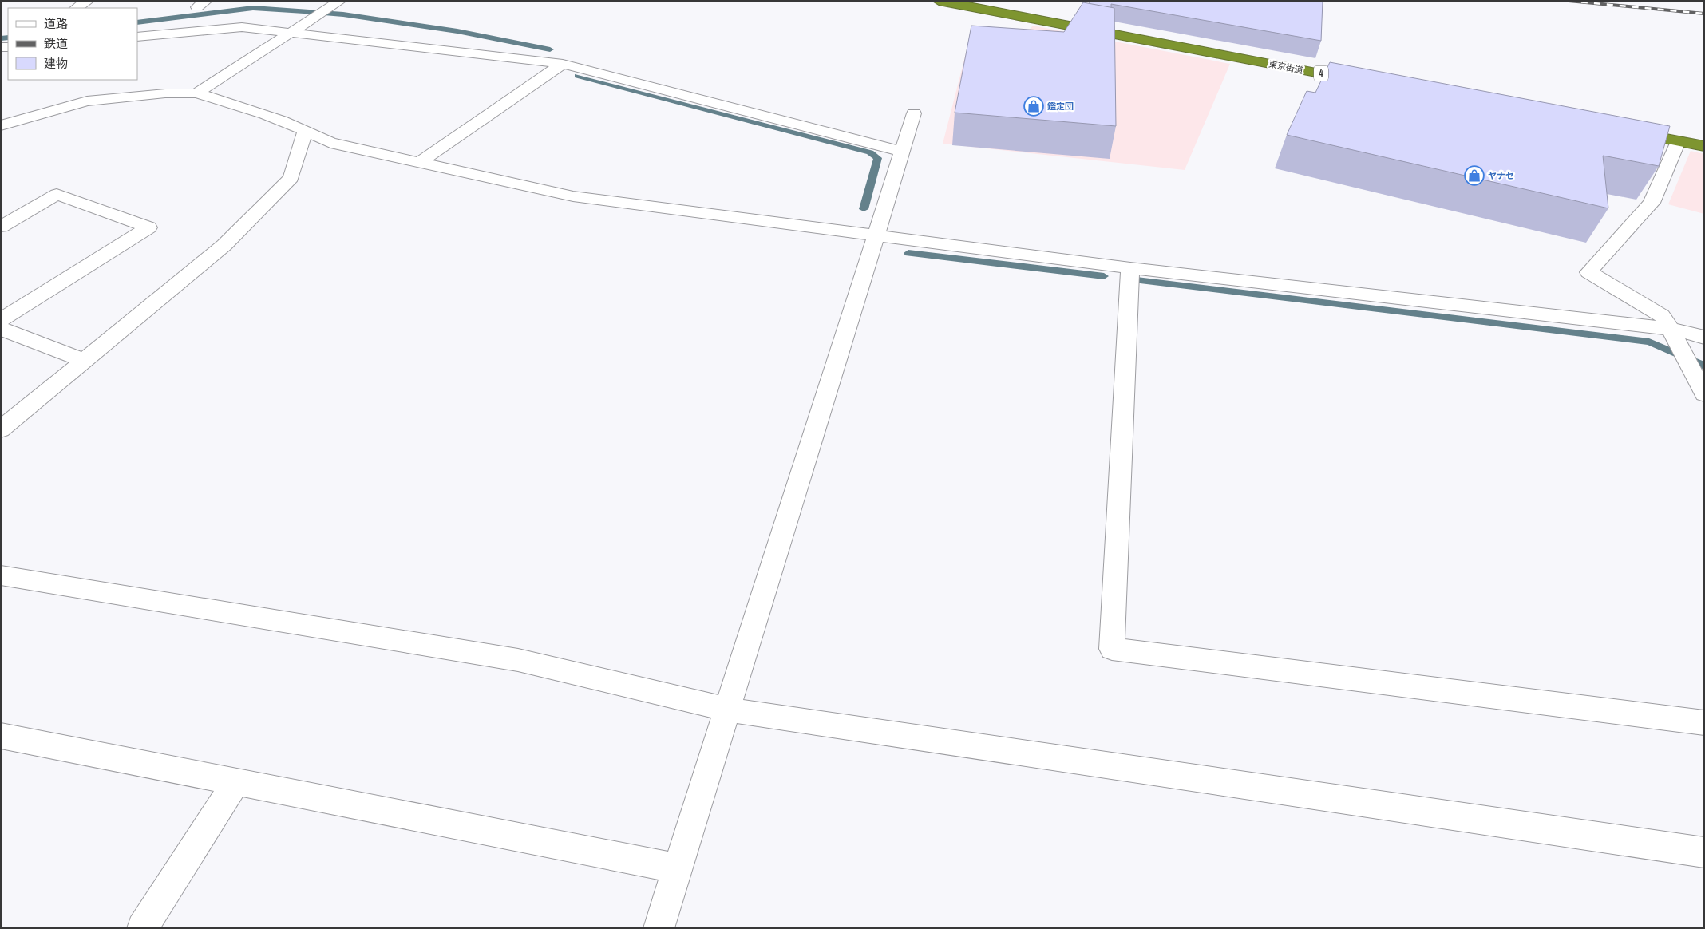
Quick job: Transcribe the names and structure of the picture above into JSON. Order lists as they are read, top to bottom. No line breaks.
{"streets":{"highway":["東京街道","4"]},"places":{"shop":["鑑定団","ヤナセ"]},"legend":["道路","鉄道","建物"]}
